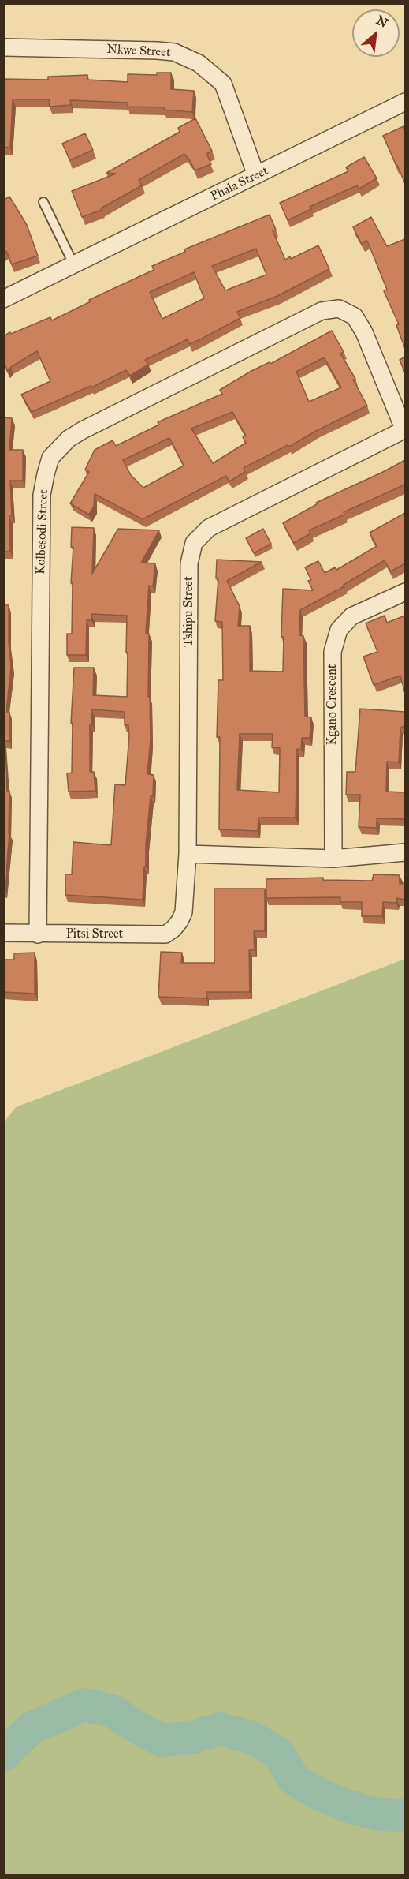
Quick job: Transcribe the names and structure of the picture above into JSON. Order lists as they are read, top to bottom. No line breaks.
{"streets":{"street":["Nkwe Street","Phala Street","Kolbesodi Street","Tshipu Street","Kgano Crescent","Pitsi Street"]},"crossings":[["Nkwe Street","Phala Street"],["Kolbesodi Street","Tshipu Street"],["Kolbesodi Street","Pitsi Street"],["Tshipu Street","Pitsi Street"]],"north":"top right"}
